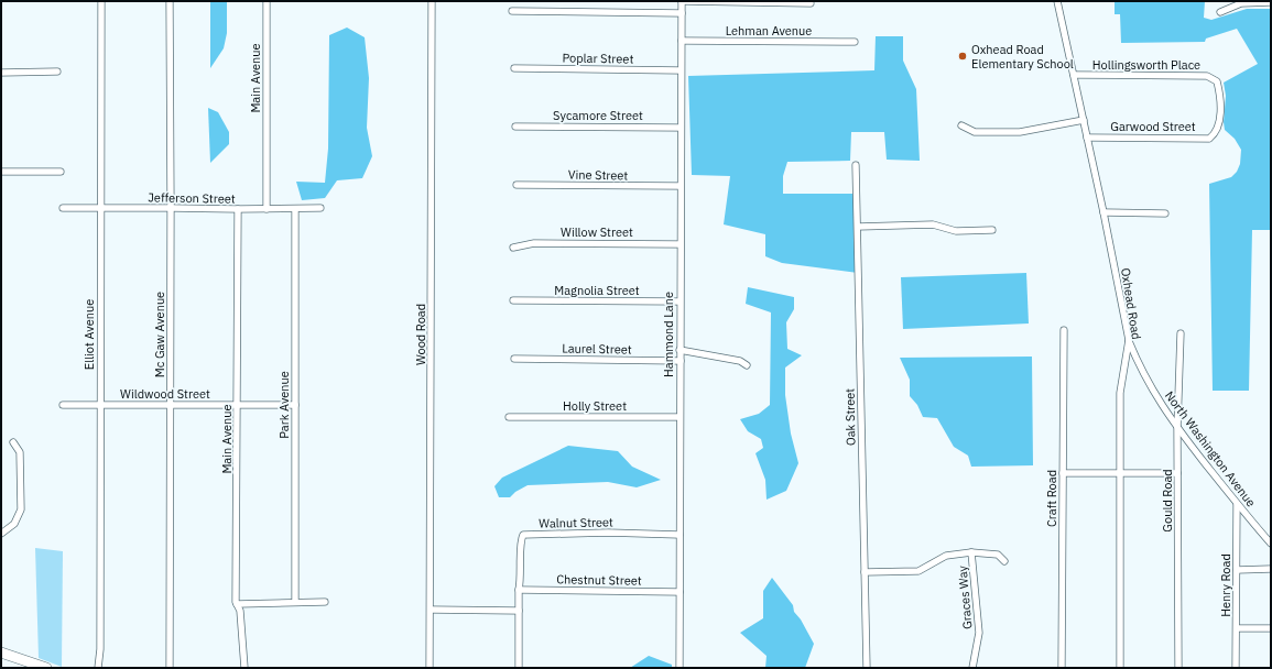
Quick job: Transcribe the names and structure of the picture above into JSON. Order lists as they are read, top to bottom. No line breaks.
{"streets":{"street":["Lehman Avenue","Poplar Street","Hollingsworth Place","Main Avenue","Sycamore Street","Garwood Street","Vine Street","Jefferson Street","Willow Street","Magnolia Street","Oxhead Road","Elliot Avenue","Mc Gaw Avenue","Wood Road","Hammond Lane","Laurel Street","Wildwood Street","Park Avenue","Holly Street","Oak Street","North Washington Avenue","Craft Road","Gould Road","Walnut Street","Chestnut Street","Henry Road","Graces Way"]},"crossings":[["Lehman Avenue","Hammond Lane"],["Poplar Street","Hammond Lane"],["Hollingsworth Place","Garwood Street"],["Hollingsworth Place","Oxhead Road"],["Main Avenue","Jefferson Street"],["Main Avenue","Wildwood Street"],["Sycamore Street","Hammond Lane"],["Garwood Street","Oxhead Road"],["Vine Street","Hammond Lane"],["Jefferson Street","Elliot Avenue"],["Jefferson Street","Mc Gaw Avenue"],["Jefferson Street","Park Avenue"],["Willow Street","Hammond Lane"],["Magnolia Street","Hammond Lane"],["Oxhead Road","North Washington Avenue"],["Elliot Avenue","Wildwood Street"],["Mc Gaw Avenue","Wildwood Street"],["Hammond Lane","Laurel Street"],["Hammond Lane","Holly Street"],["Hammond Lane","Walnut Street"],["Hammond Lane","Chestnut Street"],["Wildwood Street","Park Avenue"],["North Washington Avenue","Gould Road"],["North Washington Avenue","Henry Road"],["Walnut Street","Chestnut Street"]],"places":["Oxhead Road Elementary School"]}
